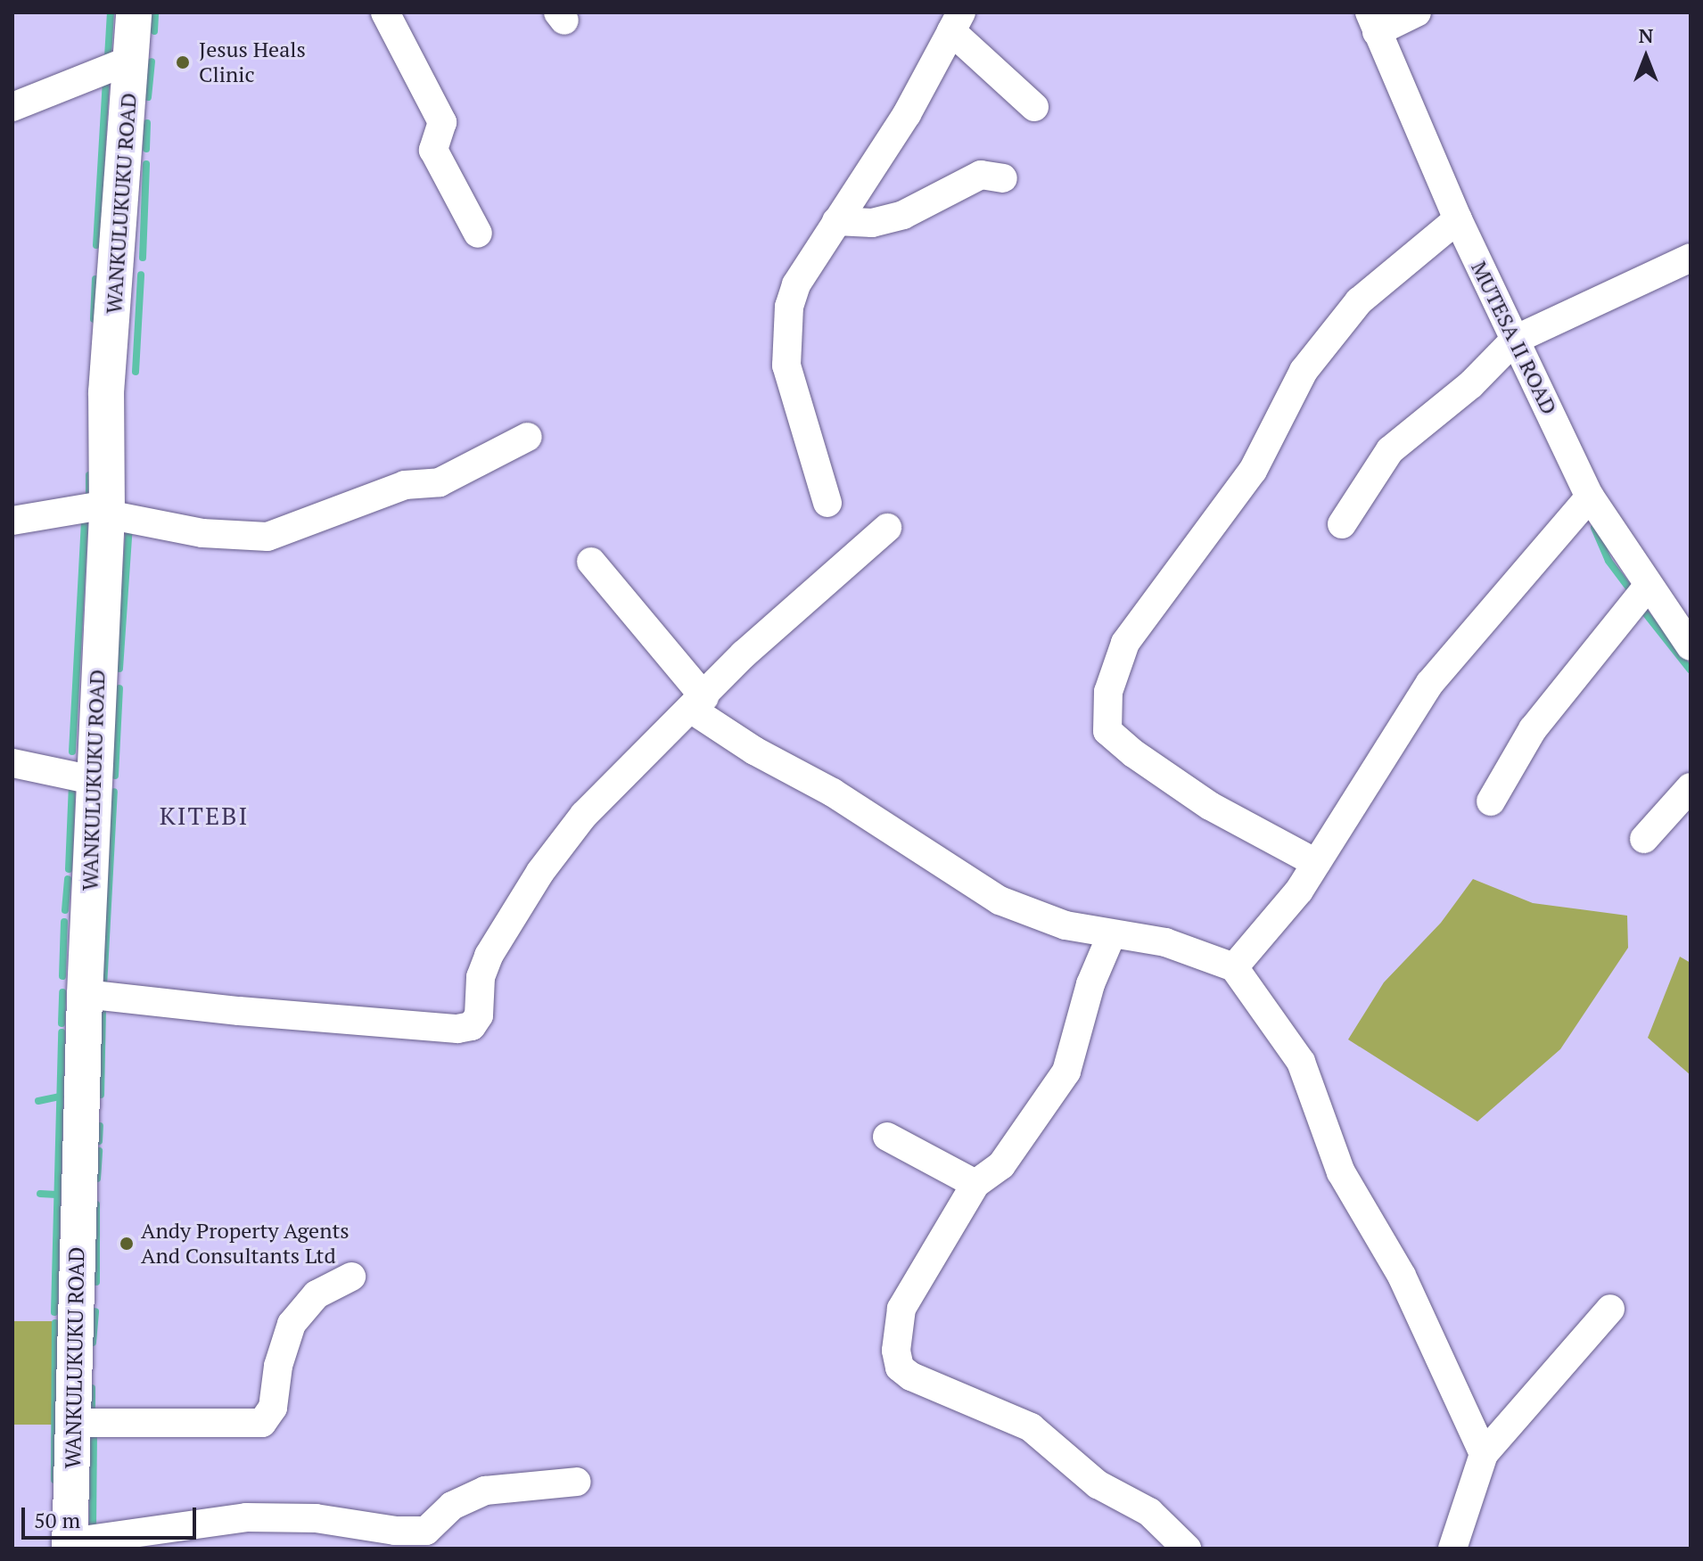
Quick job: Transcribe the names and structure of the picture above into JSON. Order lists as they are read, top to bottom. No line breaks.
{"streets":{"main road":["WANKULUKUKU ROAD"],"street":["MUTESA II ROAD"]},"districts":["KITEBI"],"places":["Jesus Heals Clinic","Andy Property Agents And Consultants Ltd"],"scale_bar":"50 m","north":"top"}
